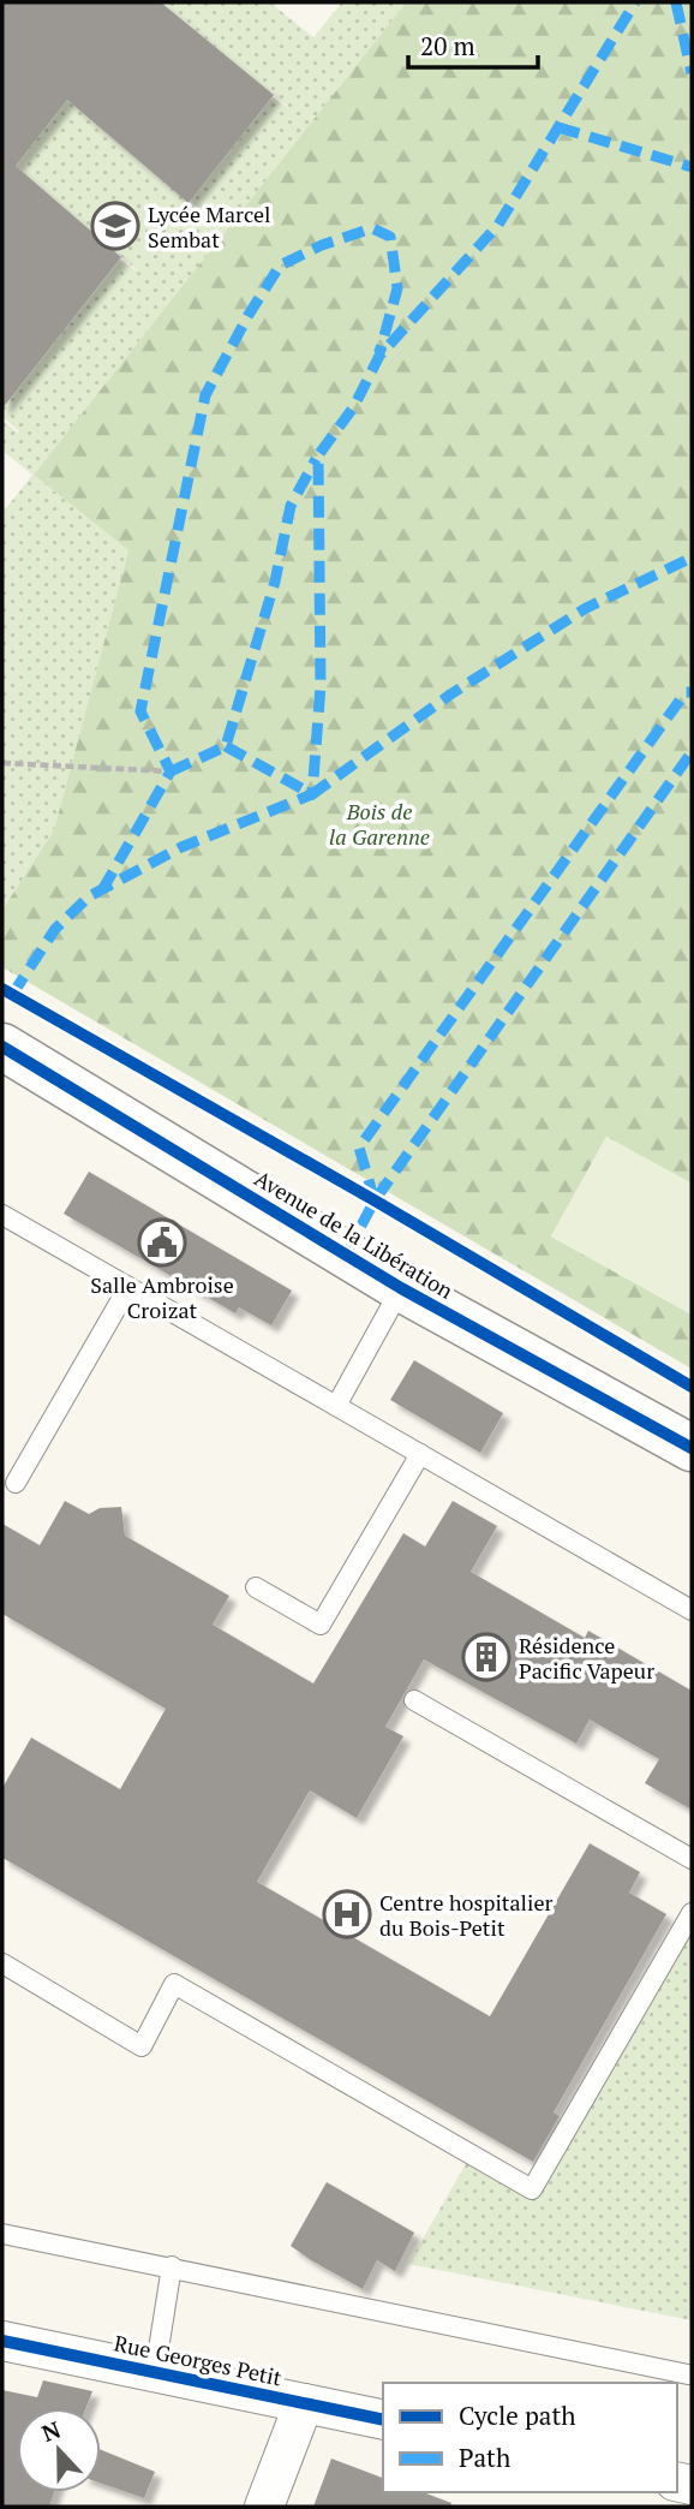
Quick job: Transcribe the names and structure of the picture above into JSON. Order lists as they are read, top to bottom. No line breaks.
{"streets":{"street":["Avenue de la Libération","Rue Georges Petit"]},"parks":["Bois de la Garenne"],"places":{"school or university":["Lycée Marcel Sembat"],"public building":["Salle Ambroise Croizat"],"building":["Résidence Pacific Vapeur"],"hospital":["Centre hospitalier du Bois-Petit"]},"legend":["Cycle path","Path"],"scale_bar":"20 m","north":"top"}
